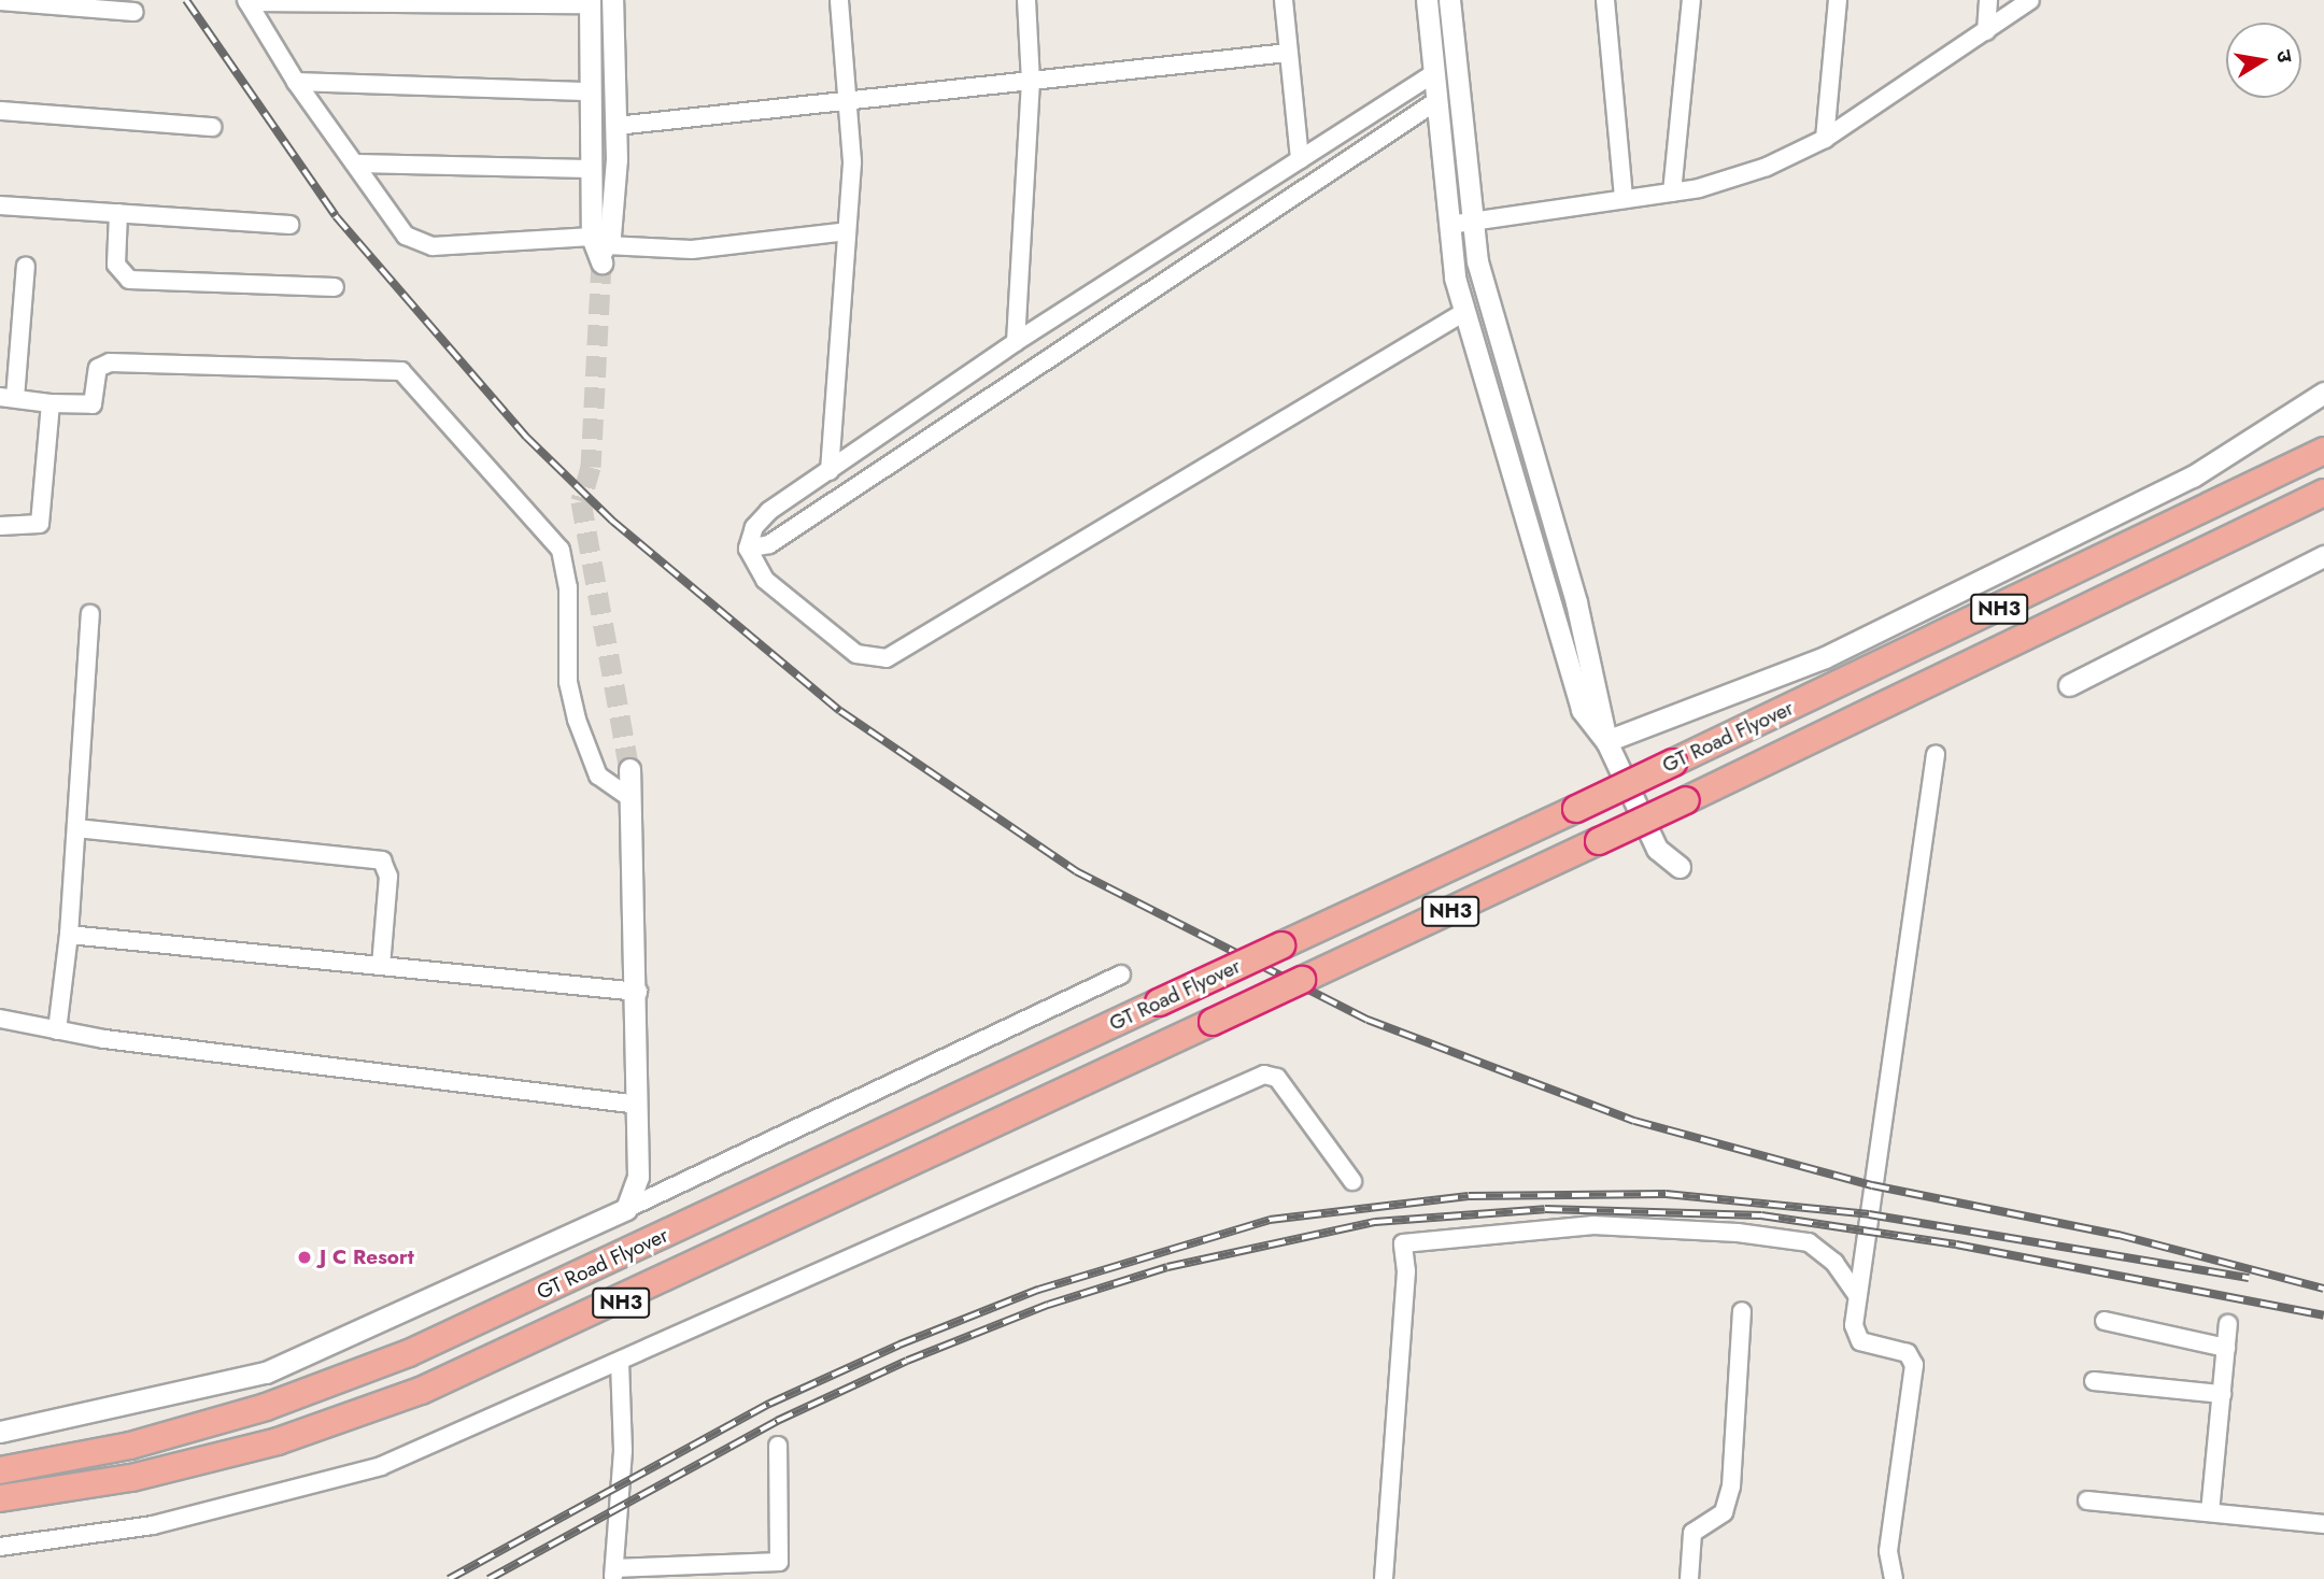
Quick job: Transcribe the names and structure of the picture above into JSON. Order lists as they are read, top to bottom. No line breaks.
{"streets":{"highway":["NH3","GT Road Flyover"]},"places":["J C Resort"],"north":"right"}
